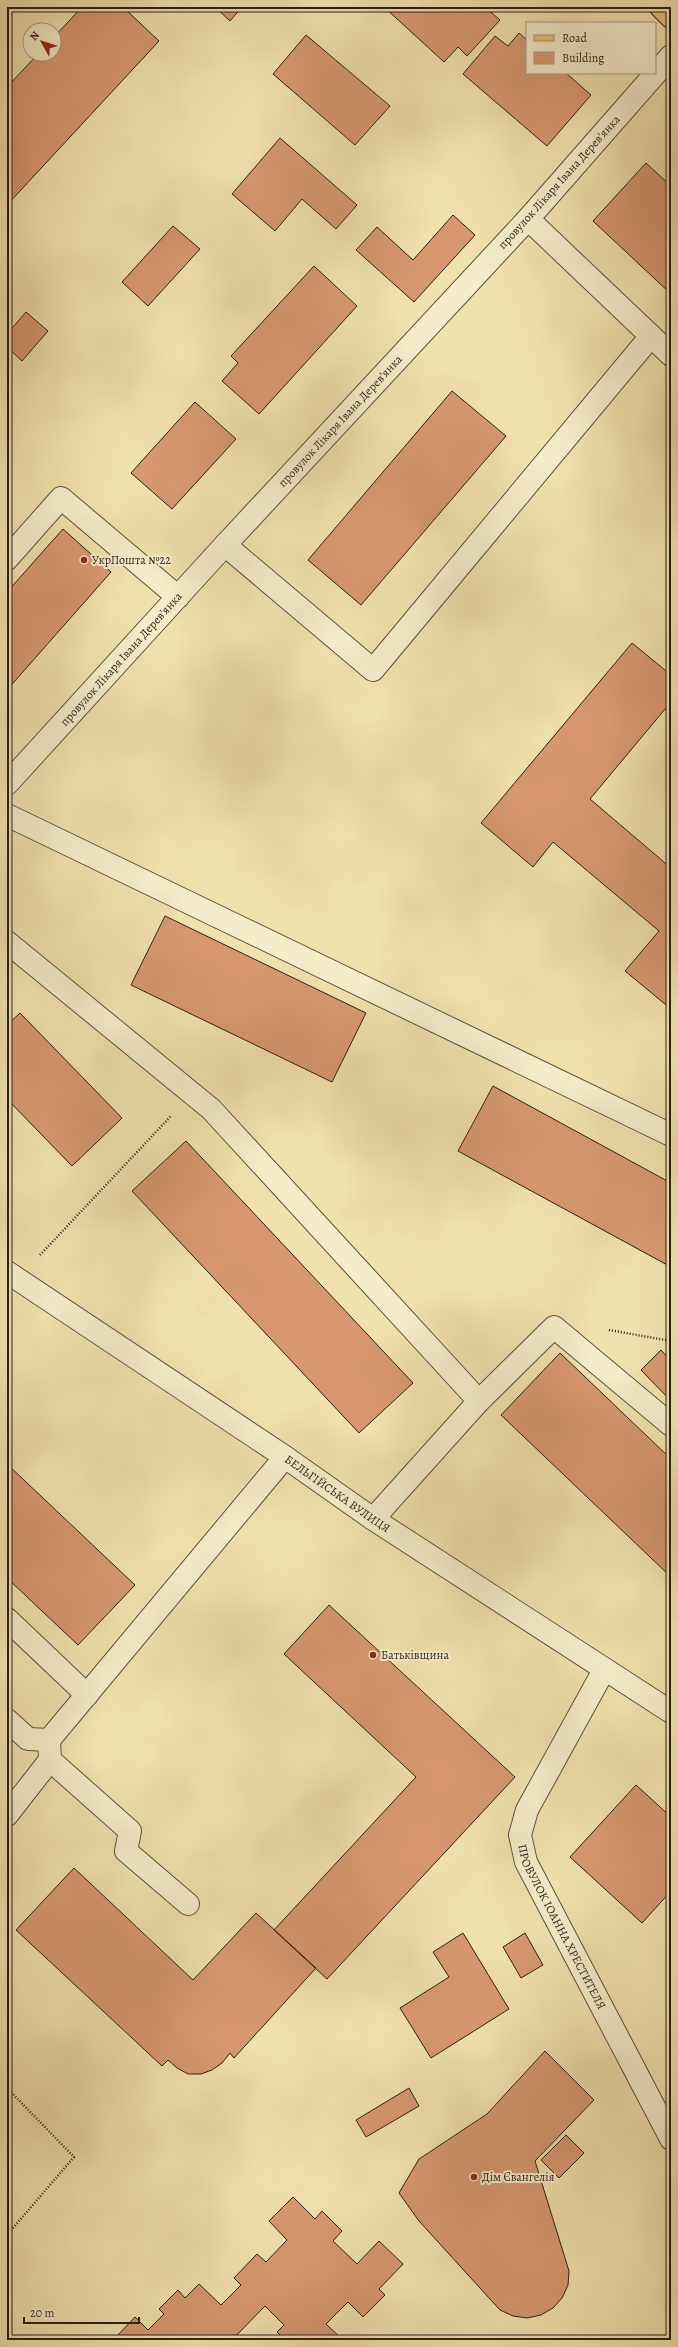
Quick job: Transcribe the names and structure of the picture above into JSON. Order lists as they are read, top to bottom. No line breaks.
{"streets":{"street":["провулок Лікаря Івана Деревʼянка","БЕЛЬГІЙСЬКА ВУЛИЦЯ","ПРОВУЛОК ІОАННА ХРЕСТИТЕЛЯ"]},"crossings":[["БЕЛЬГІЙСЬКА ВУЛИЦЯ","ПРОВУЛОК ІОАННА ХРЕСТИТЕЛЯ"]],"places":["УкрПошта №22","Батьківщина","Дім Євангелія"],"legend":["Road","Building"],"scale_bar":"20 m","north":"top left"}
